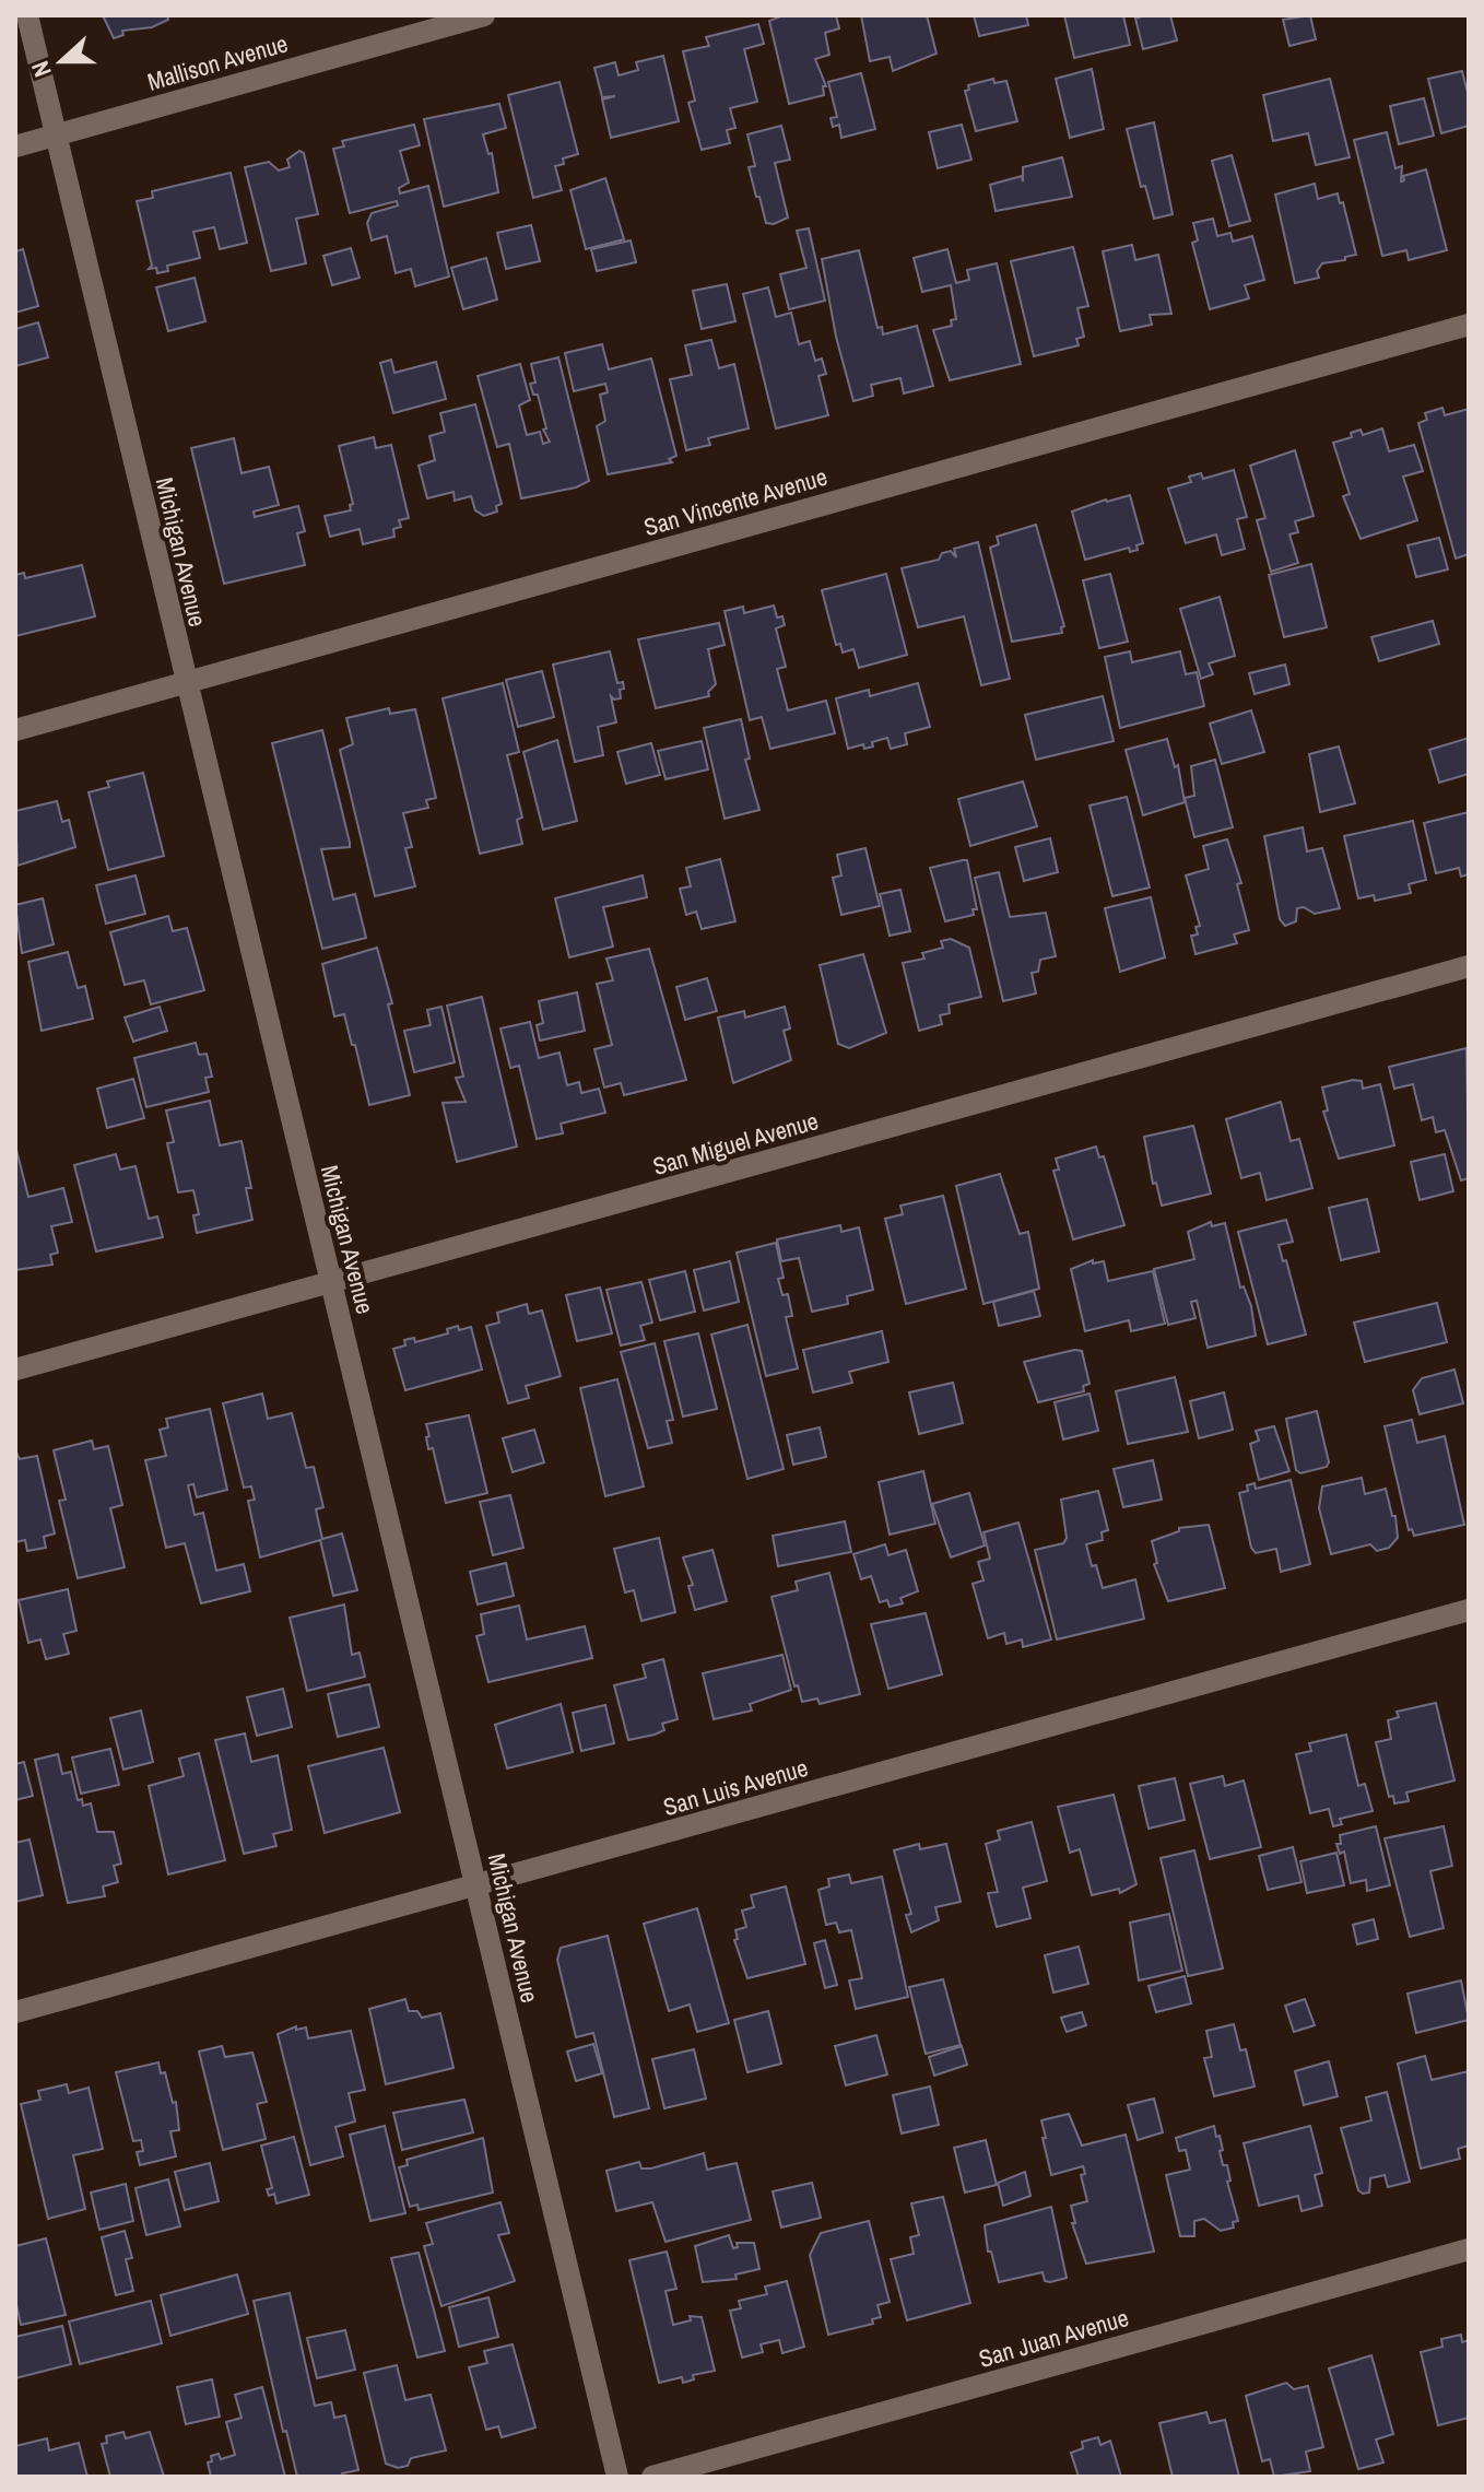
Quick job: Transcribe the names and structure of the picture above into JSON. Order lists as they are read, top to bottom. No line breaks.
{"streets":{"street":["Mallison Avenue","San Vincente Avenue","Michigan Avenue","San Miguel Avenue","San Luis Avenue","San Juan Avenue"]},"crossings":[["Mallison Avenue","Michigan Avenue"],["San Vincente Avenue","Michigan Avenue"],["Michigan Avenue","San Miguel Avenue"],["Michigan Avenue","San Luis Avenue"]],"north":"left"}
